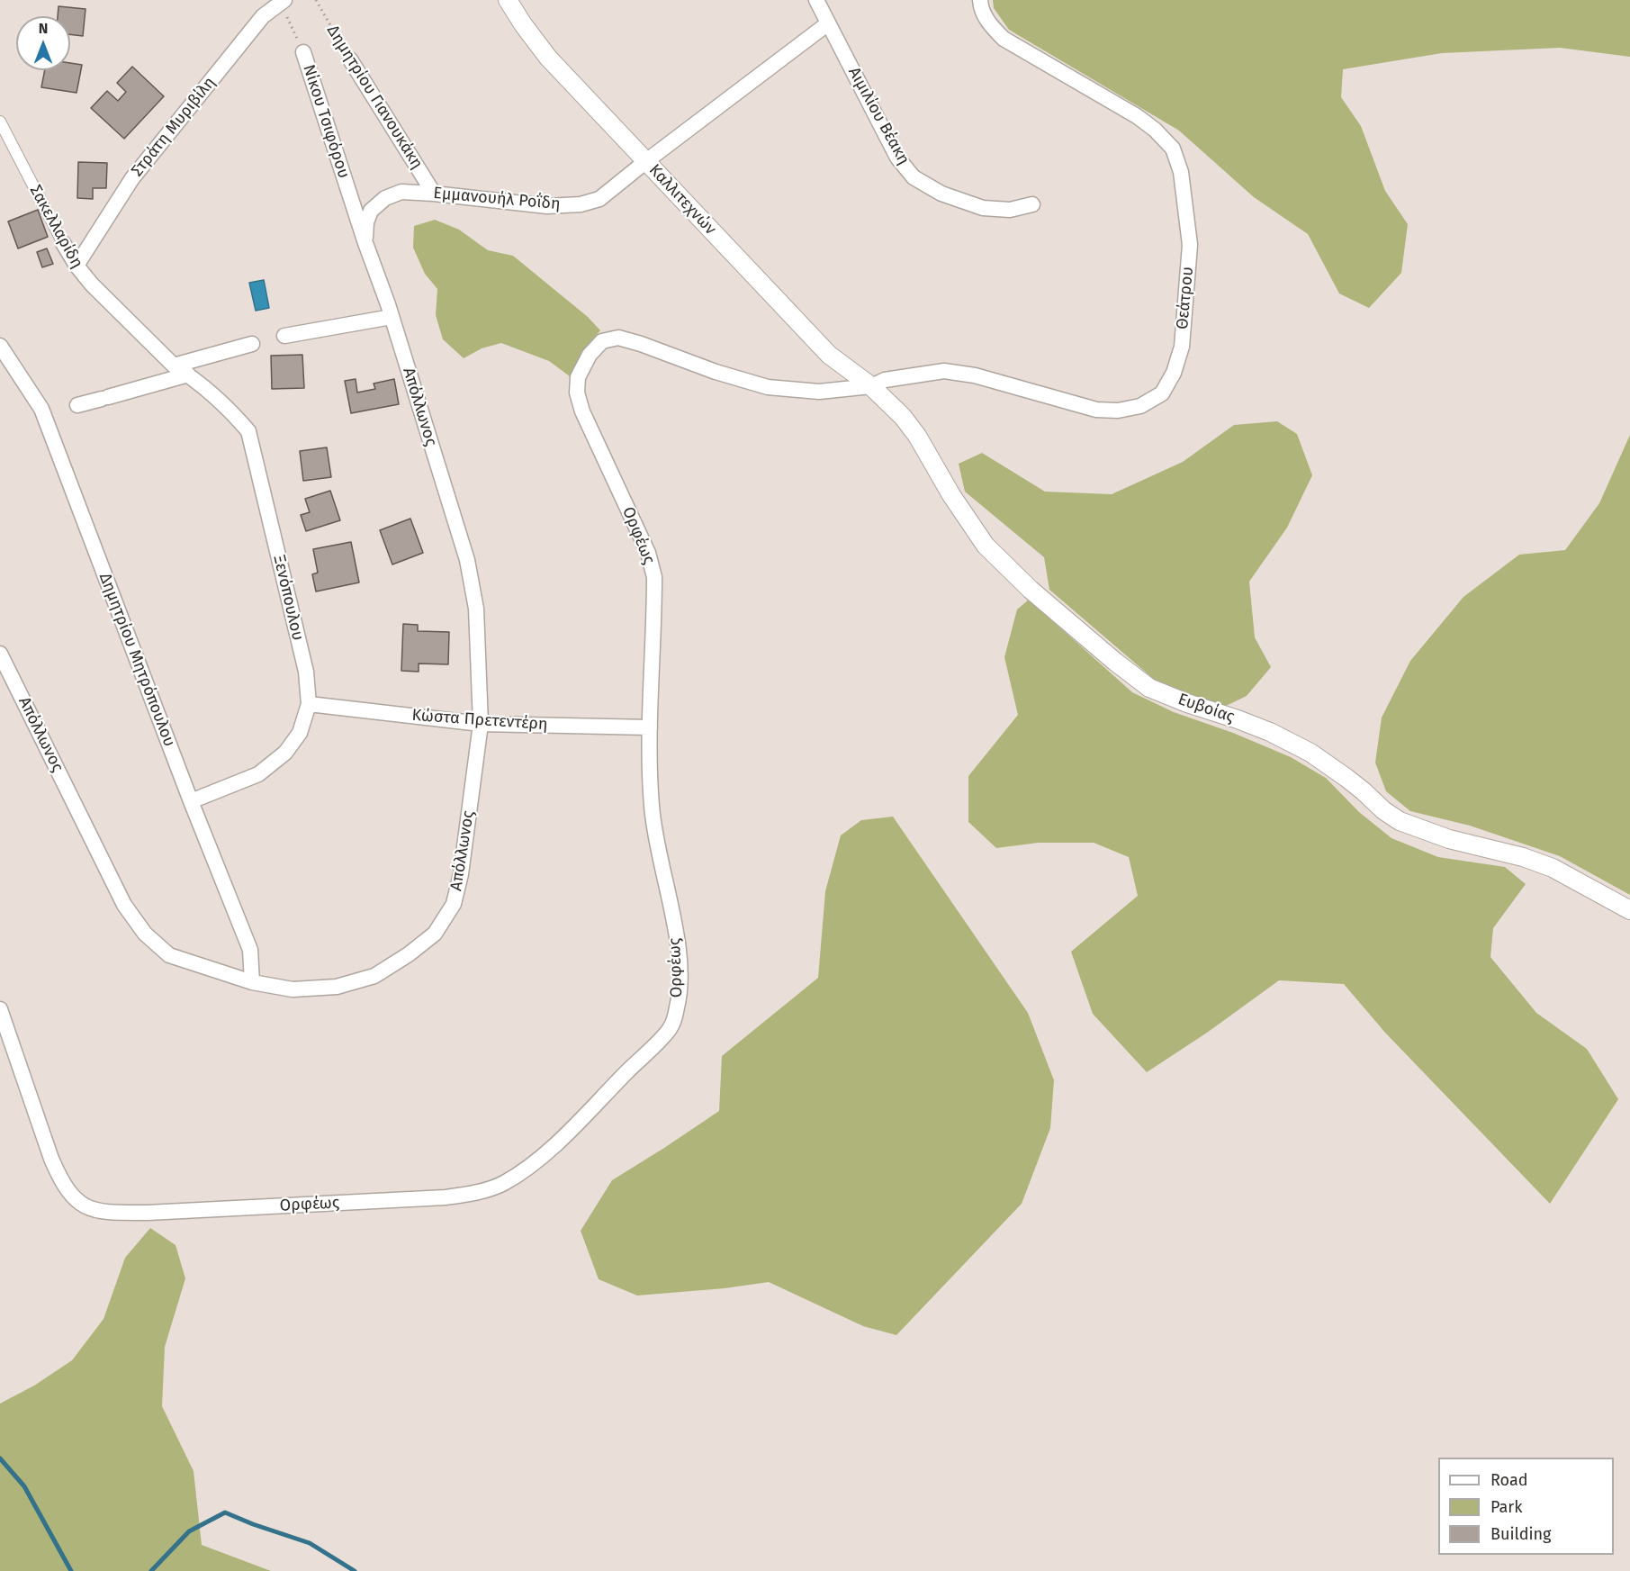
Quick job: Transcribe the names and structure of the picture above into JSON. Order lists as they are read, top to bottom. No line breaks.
{"streets":{"street":["Δημητρίου Γιανουκάκη","Αιμιλίου Βέακη","Νίκου Τσιφόρου","Στράτη Μυριβίλη","Εμμανουήλ Ροΐδη","Καλλιτεχνών","Σακελλαρίδη","Θεάτρου","Απόλλωνος","Ορφέως","Ξενόπουλου","Δημητρίου Μητρόπουλου","Ευβοίας","Κώστα Πρετεντέρη"]},"crossings":[["Δημητρίου Γιανουκάκη","Εμμανουήλ Ροΐδη"],["Αιμιλίου Βέακη","Εμμανουήλ Ροΐδη"],["Νίκου Τσιφόρου","Στράτη Μυριβίλη"],["Νίκου Τσιφόρου","Εμμανουήλ Ροΐδη"],["Νίκου Τσιφόρου","Απόλλωνος"],["Στράτη Μυριβίλη","Σακελλαρίδη"],["Εμμανουήλ Ροΐδη","Καλλιτεχνών"],["Εμμανουήλ Ροΐδη","Απόλλωνος"],["Καλλιτεχνών","Θεάτρου"],["Καλλιτεχνών","Ορφέως"],["Καλλιτεχνών","Ευβοίας"],["Σακελλαρίδη","Ξενόπουλου"],["Θεάτρου","Ορφέως"],["Θεάτρου","Ευβοίας"],["Απόλλωνος","Δημητρίου Μητρόπουλου"],["Απόλλωνος","Κώστα Πρετεντέρη"],["Ορφέως","Ευβοίας"],["Ορφέως","Κώστα Πρετεντέρη"],["Ξενόπουλου","Δημητρίου Μητρόπουλου"],["Ξενόπουλου","Κώστα Πρετεντέρη"]],"legend":["Road","Park","Building"],"north":"top"}
